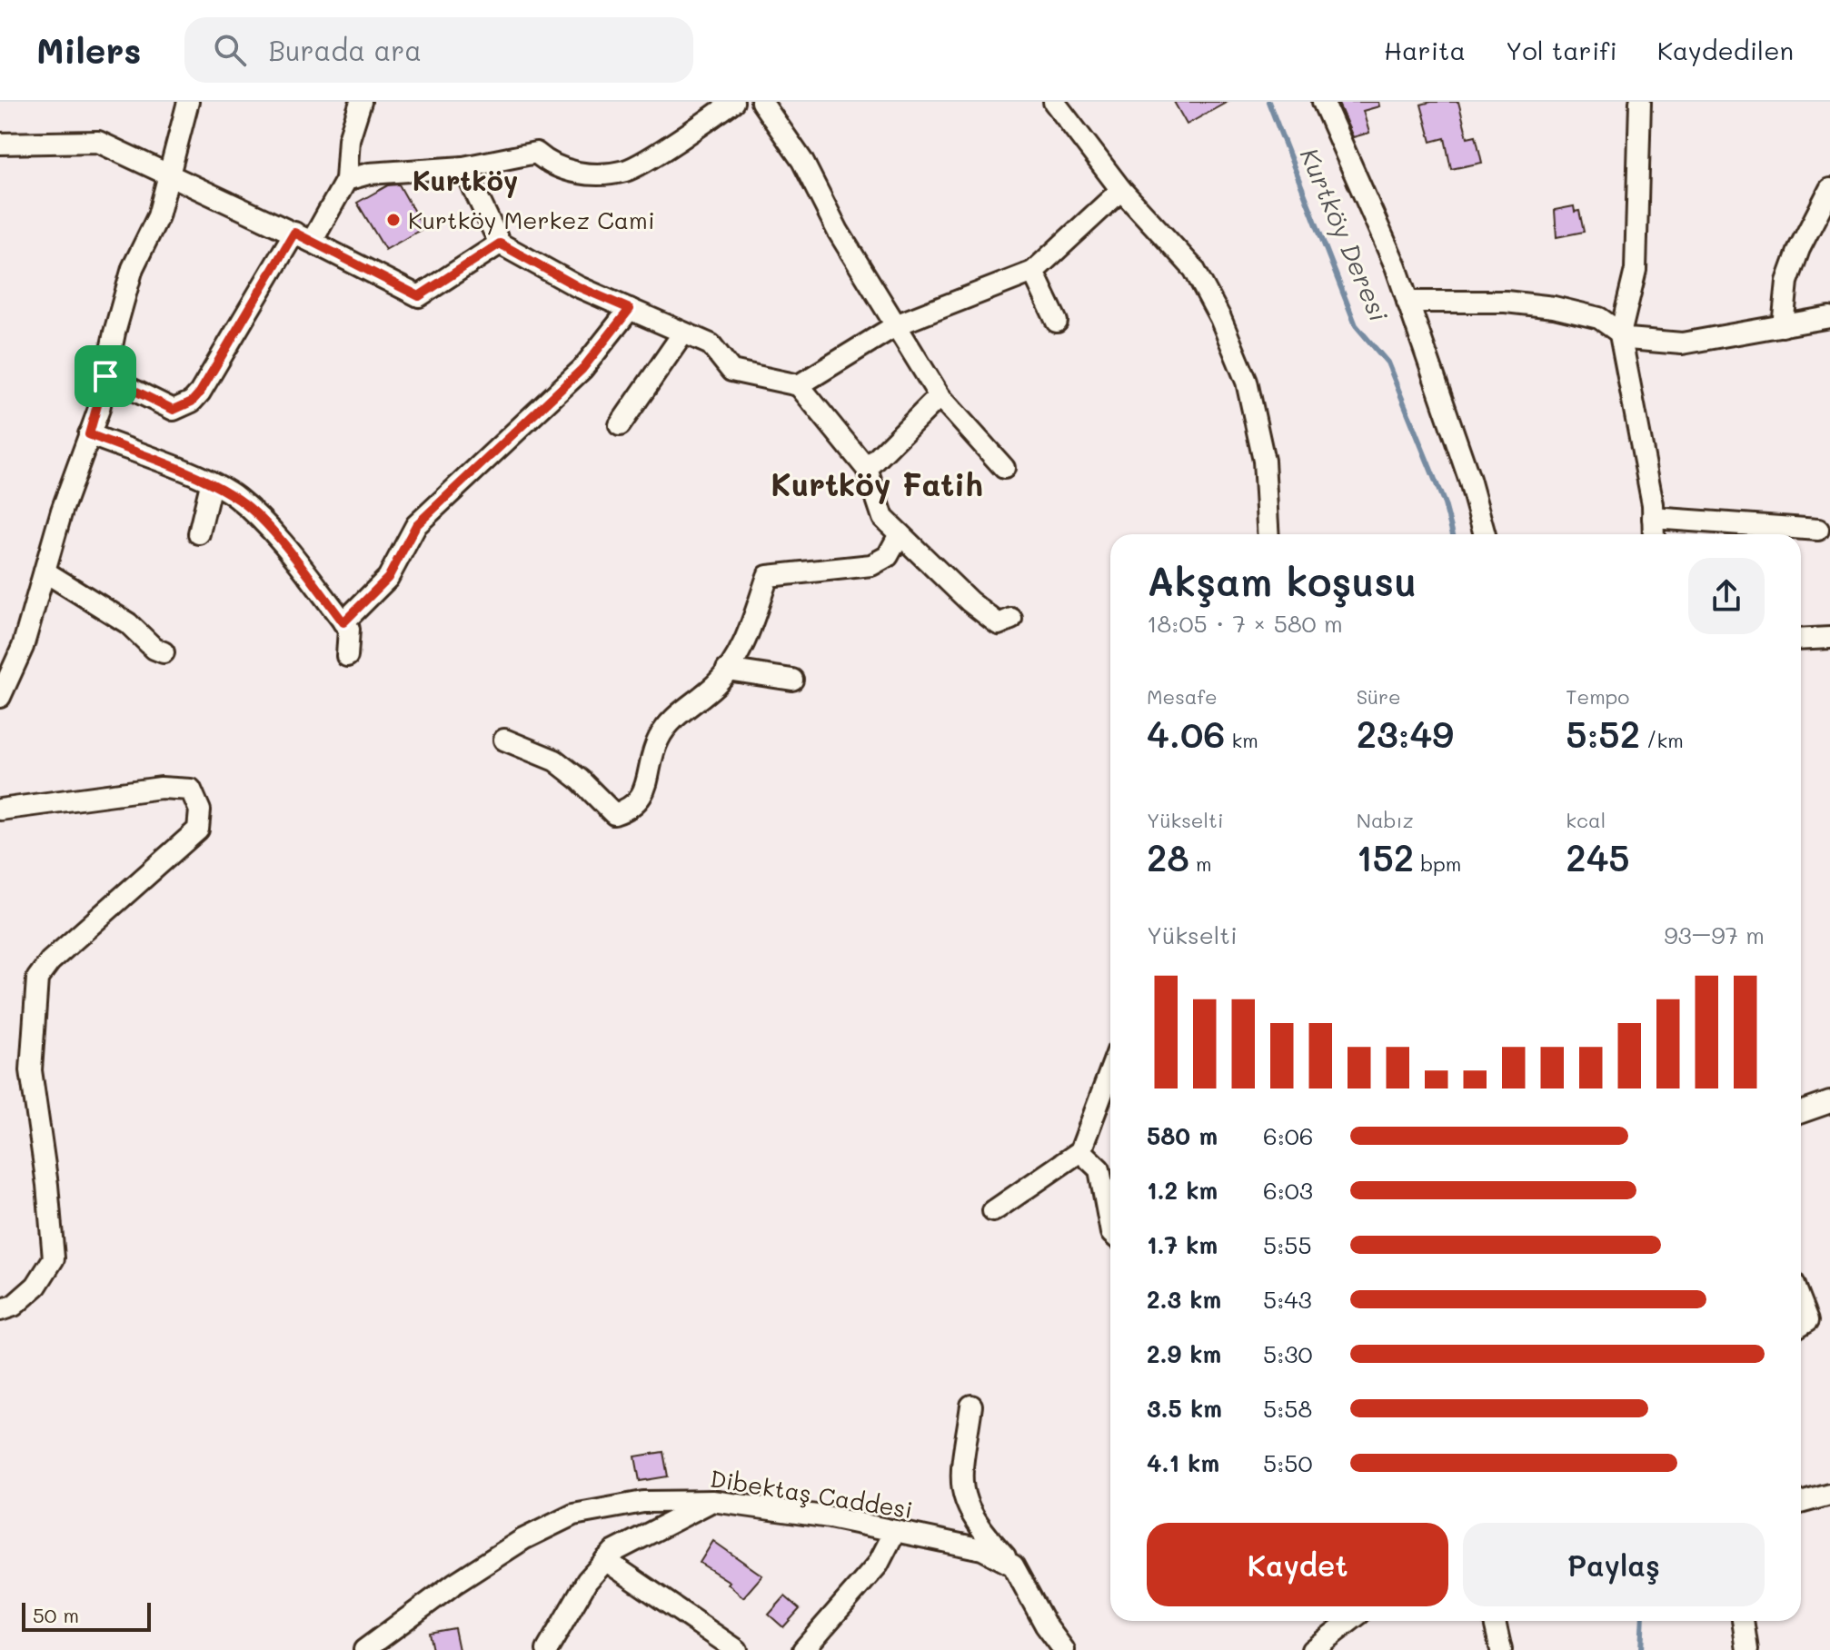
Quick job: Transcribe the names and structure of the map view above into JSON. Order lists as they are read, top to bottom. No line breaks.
{"streets":{"street":["Dibektaş Caddesi"]},"districts":["Kurtköy","Kurtköy Fatih"],"water":["Kurtköy Deresi"],"places":["Kurtköy Merkez Cami"],"scale_bar":"50 m","page":{"header":"Milers","search":"Burada ara","nav":["Harita","Yol tarifi","Kaydedilen"],"heading":["Akşam koşusu","18:05 · 7 × 580 m"],"stats":[["Mesafe","4.06 km"],["Süre","23:49"],["Tempo","5:52 /km"],["Yükselti","28 m"],["Nabız","152 bpm"],["kcal","245"]],"chart":["Yükselti","93–97 m"],"list":[{"name":"580 m","note":"6:06"},{"name":"1.2 km","note":"6:03"},{"name":"1.7 km","note":"5:55"},{"name":"2.3 km","note":"5:43"},{"name":"2.9 km","note":"5:30"},{"name":"3.5 km","note":"5:58"},{"name":"4.1 km","note":"5:50"}],"buttons":["Kaydet","Paylaş"],"scale":"50 m"}}
